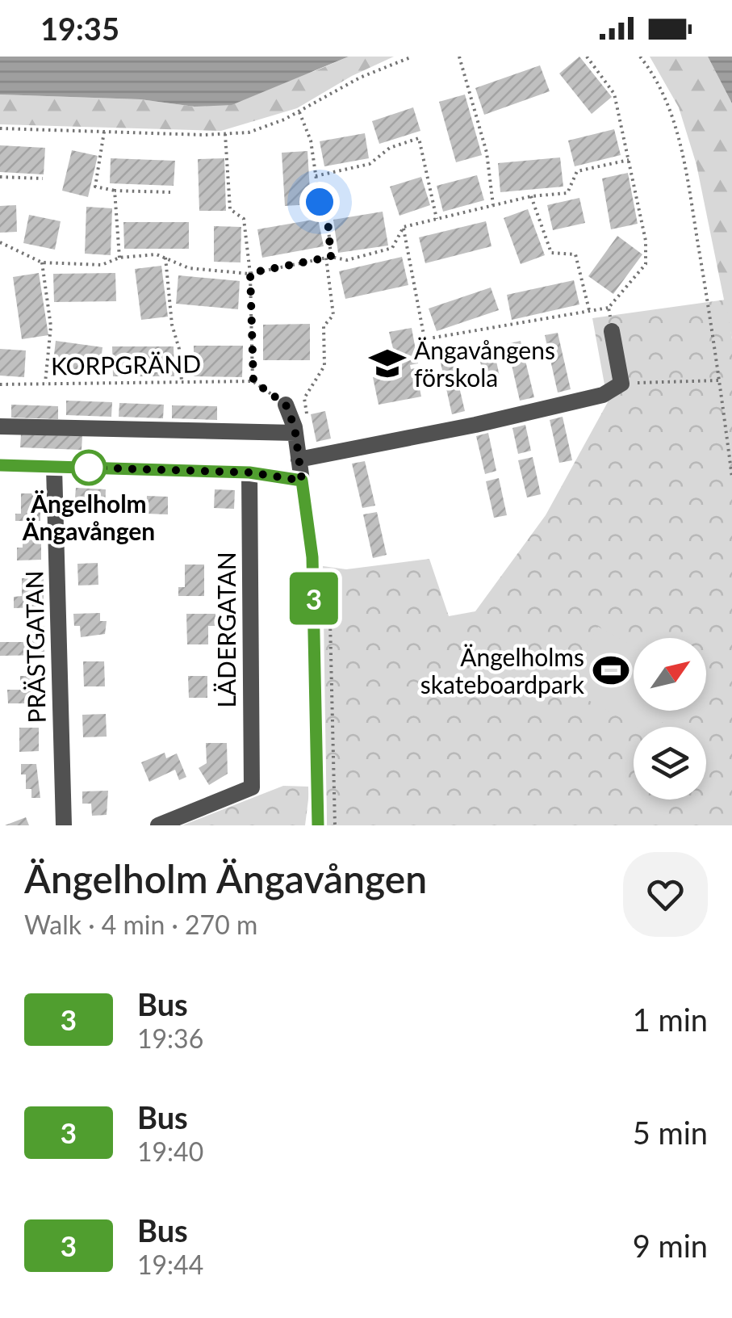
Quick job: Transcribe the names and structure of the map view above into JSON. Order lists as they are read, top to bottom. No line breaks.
{"streets":{"street":["LÄDERGATAN","PRÄSTGATAN"],"path":["KORPGRÄND"]},"places":{"school or university":["Ängavångens förskola"],"other":["Ängelholm Ängavången"],"sports":["Ängelholms skateboardpark"]},"lines":["bus line 3"],"north":"top right","page":{"status":"19:35","on_map":"3","heading":["Ängelholm Ängavången","Walk · 4 min · 270 m"],"list":[{"mark":"3","name":"Bus","note":"19:36","value":"1 min"},{"mark":"3","name":"Bus","note":"19:40","value":"5 min"},{"mark":"3","name":"Bus","note":"19:44","value":"9 min"}]}}
